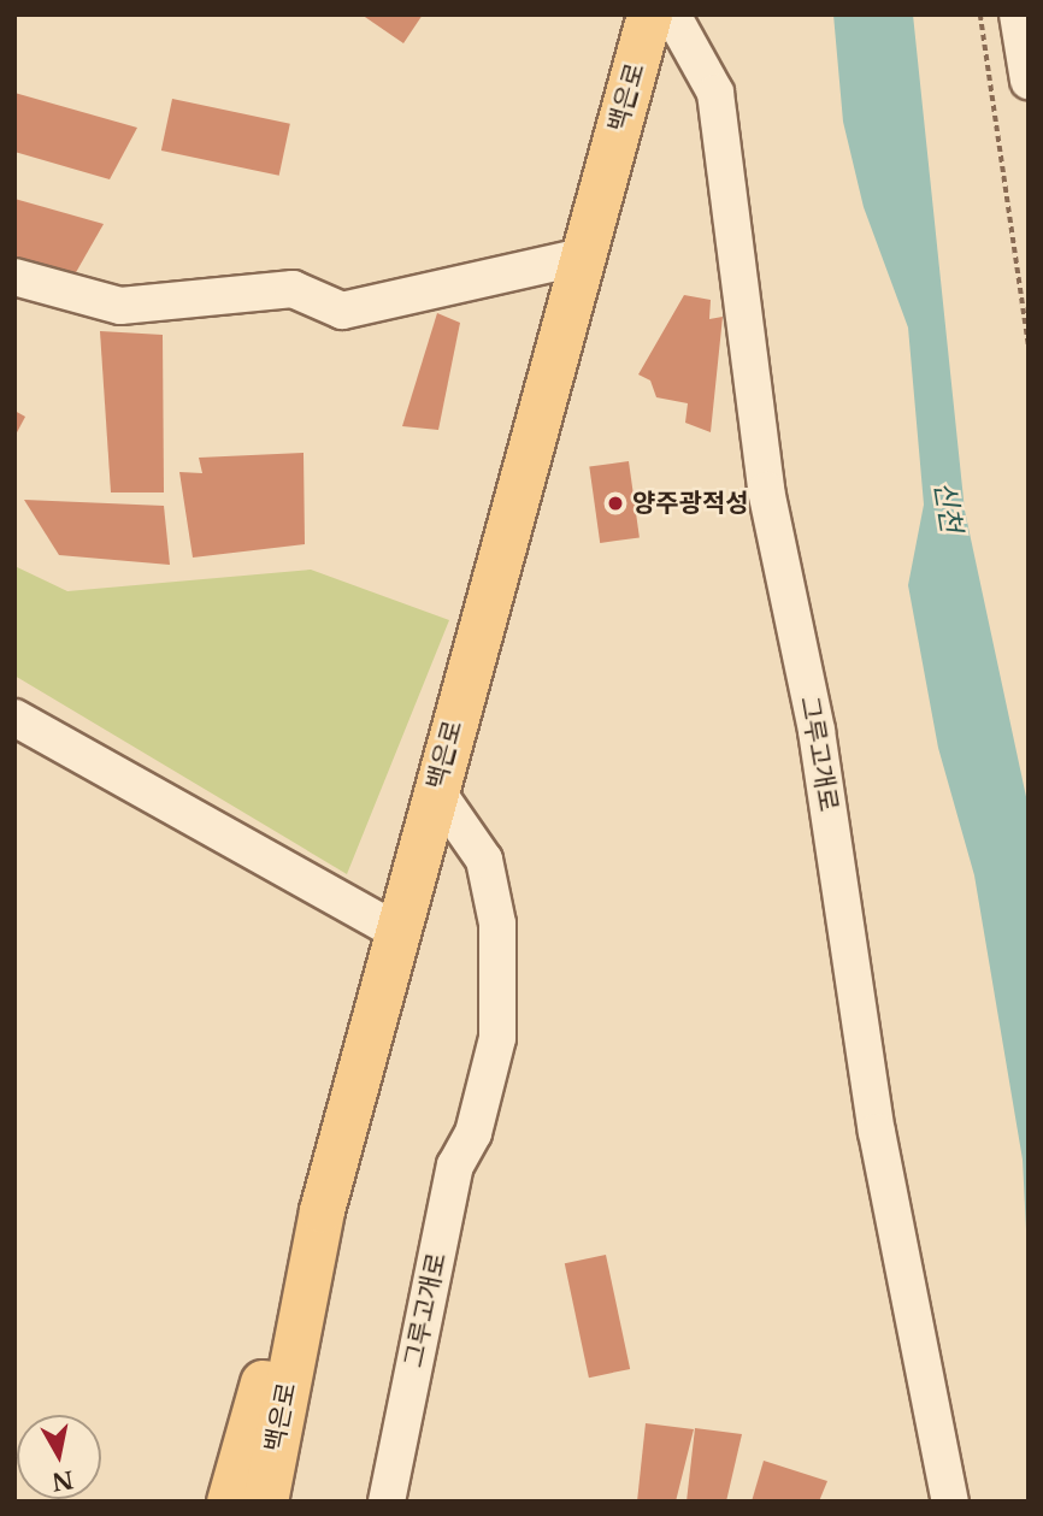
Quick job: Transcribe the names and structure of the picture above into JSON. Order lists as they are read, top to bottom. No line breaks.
{"streets":{"main road":["백은로"],"street":["그루고개로"]},"crossings":[["백은로","그루고개로"]],"water":["신천"],"places":["양주광적성"],"north":"bottom"}
